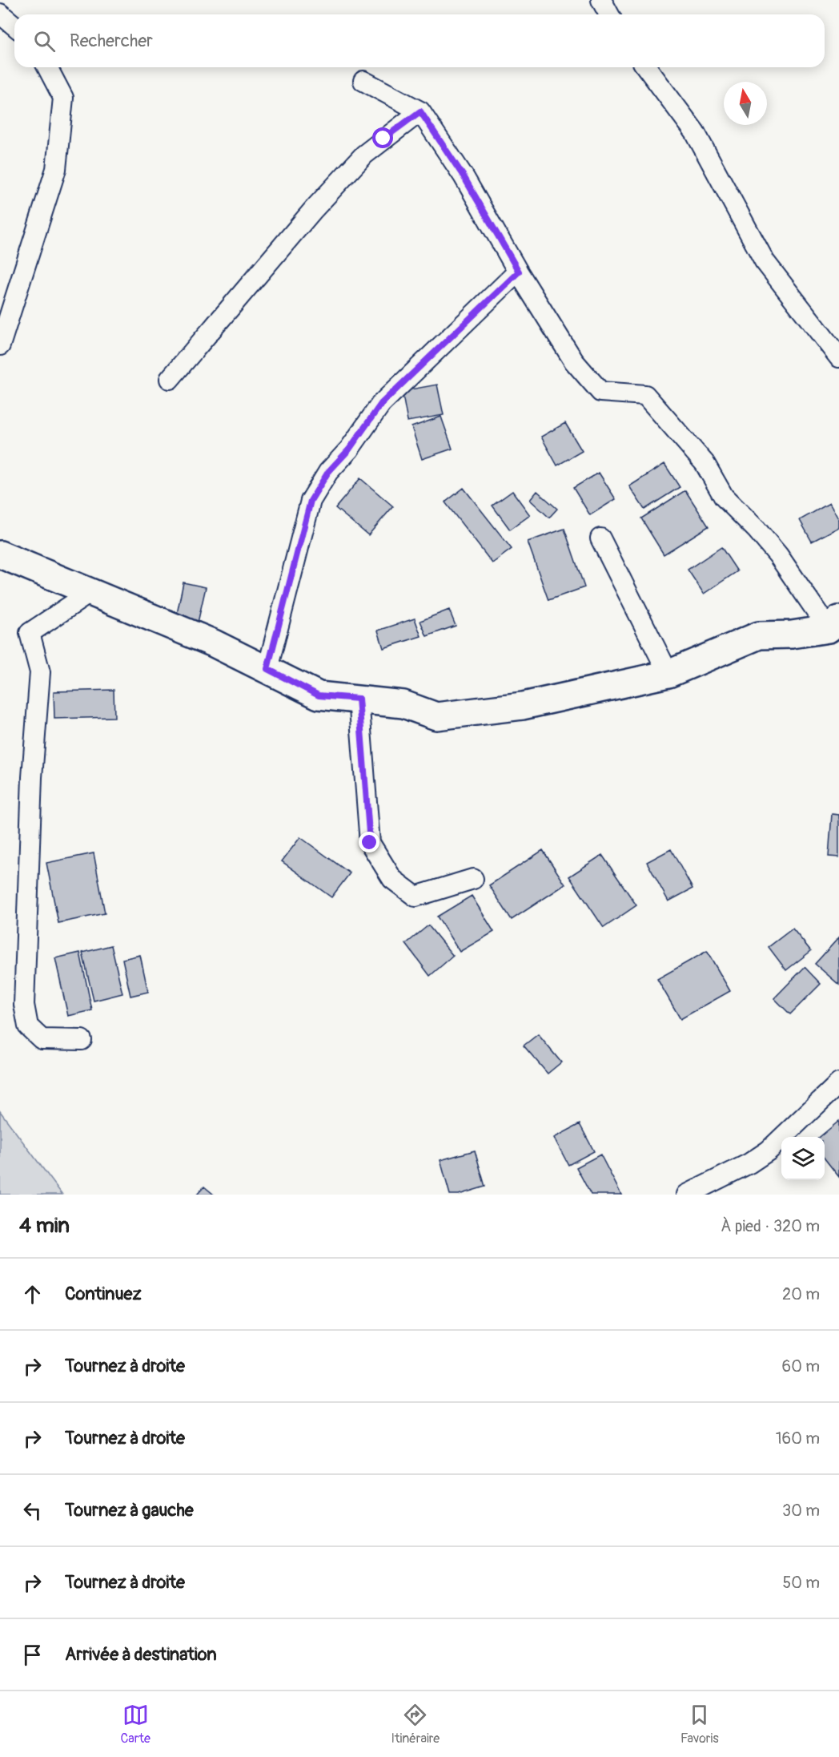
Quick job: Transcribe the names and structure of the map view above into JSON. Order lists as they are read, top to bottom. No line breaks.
{"north":"top","page":{"search":"Rechercher","heading":["4 min","À pied · 320 m"],"list":[["Continuez","20 m"],["Tournez à droite","60 m"],["Tournez à droite","160 m"],["Tournez à gauche","30 m"],["Tournez à droite","50 m"],"Arrivée à destination"],"nav":["Carte","Itinéraire","Favoris"]}}
